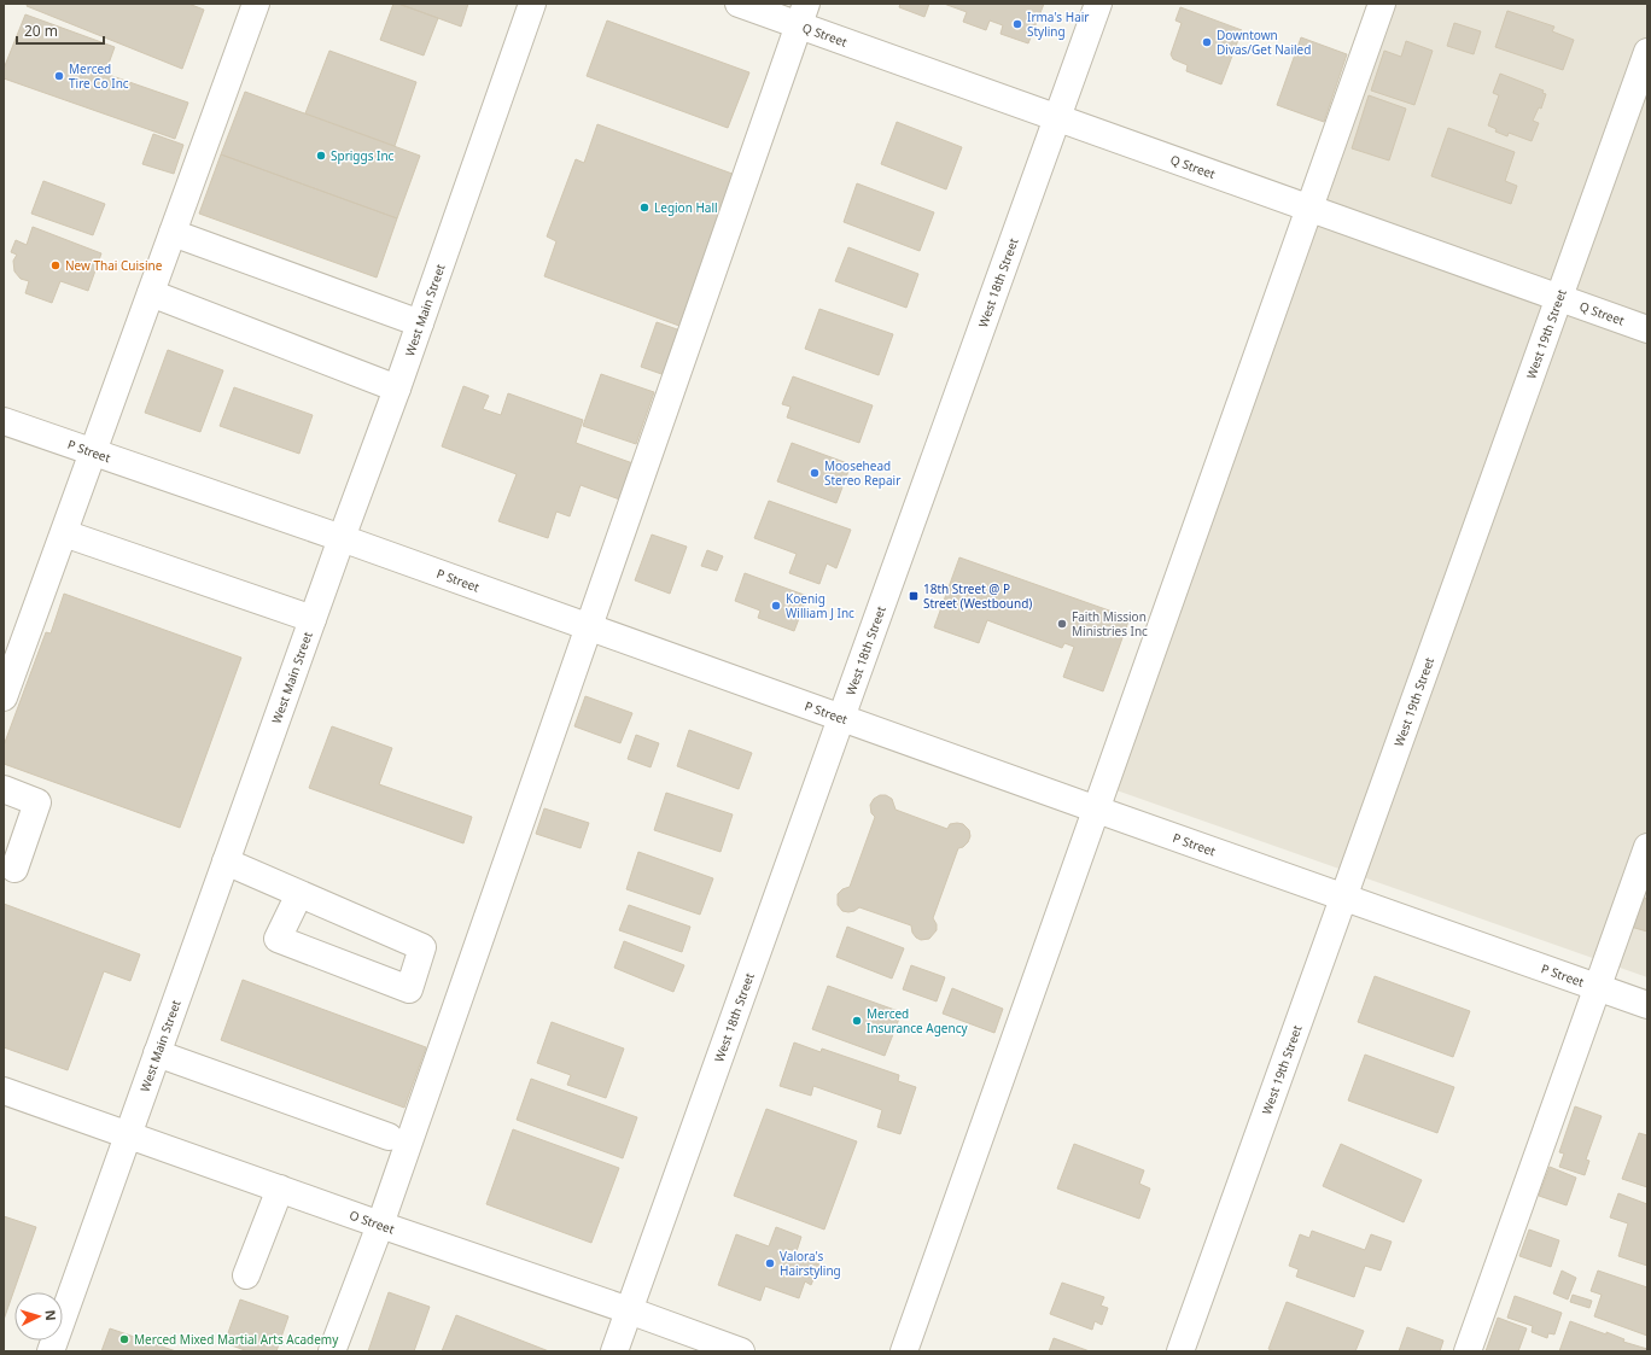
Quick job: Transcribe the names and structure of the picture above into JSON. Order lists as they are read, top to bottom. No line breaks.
{"streets":{"street":["Q Street","West 18th Street","West Main Street","West 19th Street","P Street","O Street"]},"crossings":[["Q Street","West 18th Street"],["Q Street","West 19th Street"],["West 18th Street","P Street"],["West 18th Street","O Street"],["West Main Street","P Street"],["West Main Street","O Street"],["West 19th Street","P Street"]],"places":{"other":["Irma's Hair Styling","Downtown Divas/Get Nailed","Merced Tire Co Inc","Spriggs Inc","Legion Hall","New Thai Cuisine","Moosehead Stereo Repair","Koenig William J Inc","Faith Mission Ministries Inc","Merced Insurance Agency","Valora's Hairstyling","Merced Mixed Martial Arts Academy"],"transit":["18th Street @ P Street (Westbound)"]},"scale_bar":"20 m","north":"right"}
